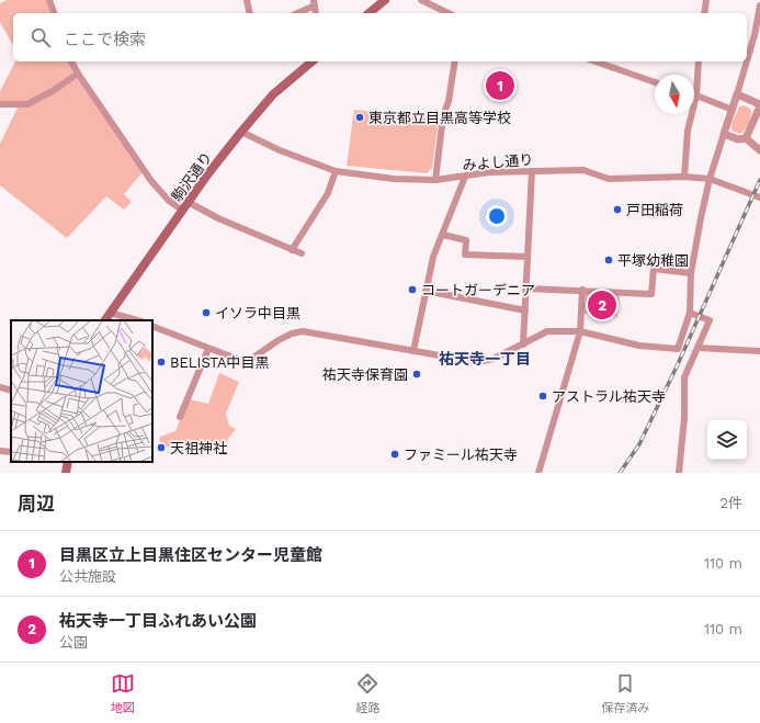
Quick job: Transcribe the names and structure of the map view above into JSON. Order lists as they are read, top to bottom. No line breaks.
{"streets":{"main road":["駒沢通り"],"street":["みよし通り"]},"crossings":[["みよし通り","駒沢通り"]],"districts":["祐天寺一丁目"],"places":["東京都立目黒高等学校","戸田稲荷","平塚幼稚園","コートガーデニア","イソラ中目黒","BELISTA中目黒","祐天寺保育園","アストラル祐天寺","天祖神社","ファミール祐天寺"],"north":"bottom","page":{"search":"ここで検索","pins":["1","2"],"heading":["周辺","2件"],"list":[{"mark":"1","name":"目黒区立上目黒住区センター児童館","note":"公共施設","value":"110 m"},{"mark":"2","name":"祐天寺一丁目ふれあい公園","note":"公園","value":"110 m"}],"nav":["地図","経路","保存済み"]}}
